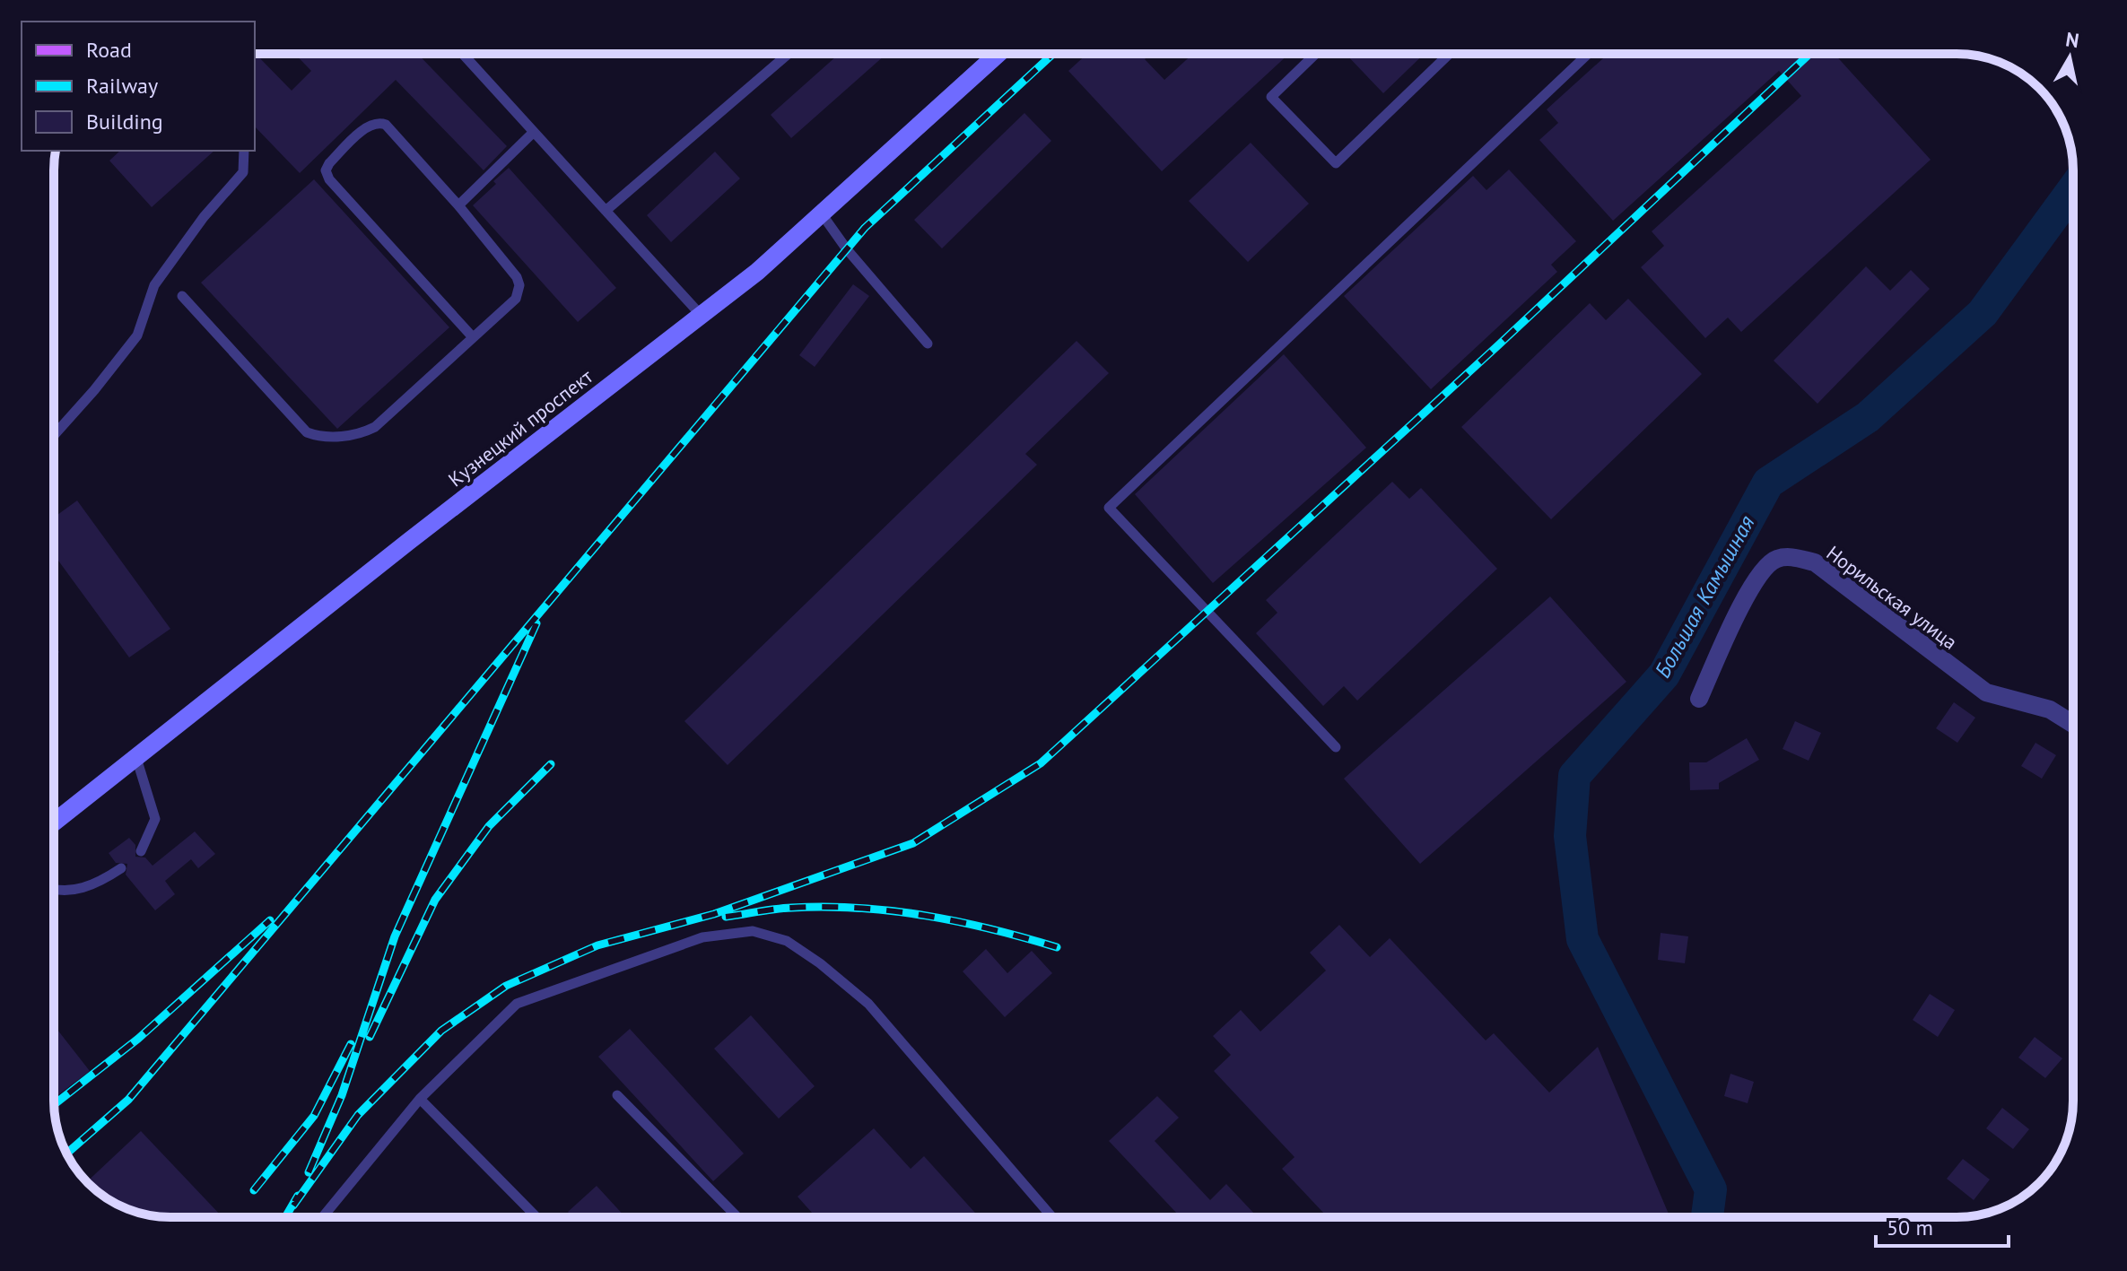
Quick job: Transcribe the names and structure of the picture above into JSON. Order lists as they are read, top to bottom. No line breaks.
{"streets":{"street":["Кузнецкий проспект","Норильская улица"]},"water":["Большая Камышная"],"legend":["Road","Railway","Building"],"scale_bar":"50 m","north":"top"}
